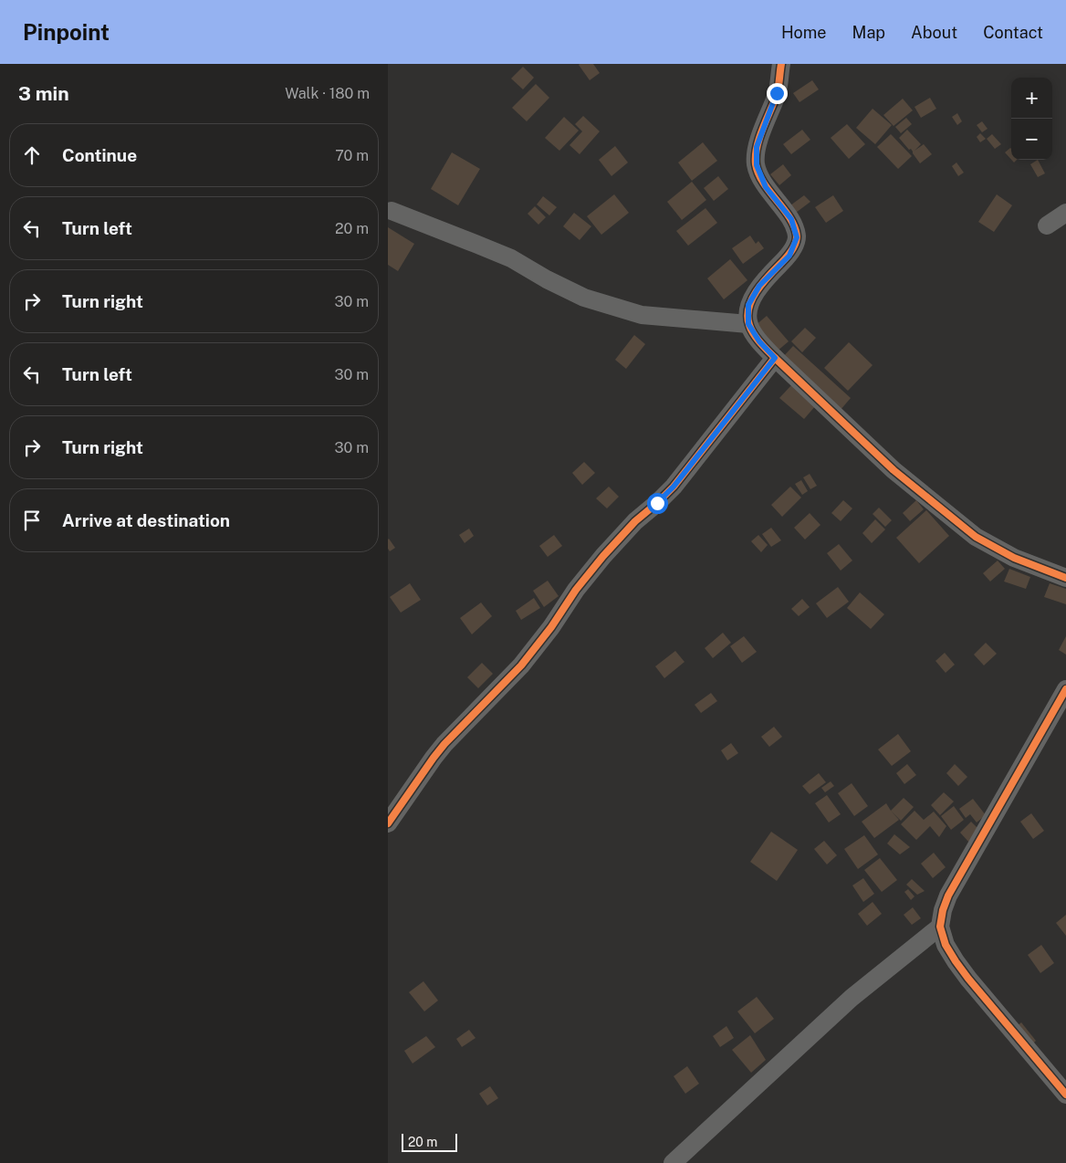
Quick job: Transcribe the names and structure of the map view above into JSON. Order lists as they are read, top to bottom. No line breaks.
{"scale_bar":"20 m","page":{"header":"Pinpoint","nav":["Home","Map","About","Contact"],"heading":["3 min","Walk · 180 m"],"map_buttons":["+","−"],"list":[["Continue","70 m"],["Turn left","20 m"],["Turn right","30 m"],["Turn left","30 m"],["Turn right","30 m"],"Arrive at destination"],"scale":"20 m"}}
